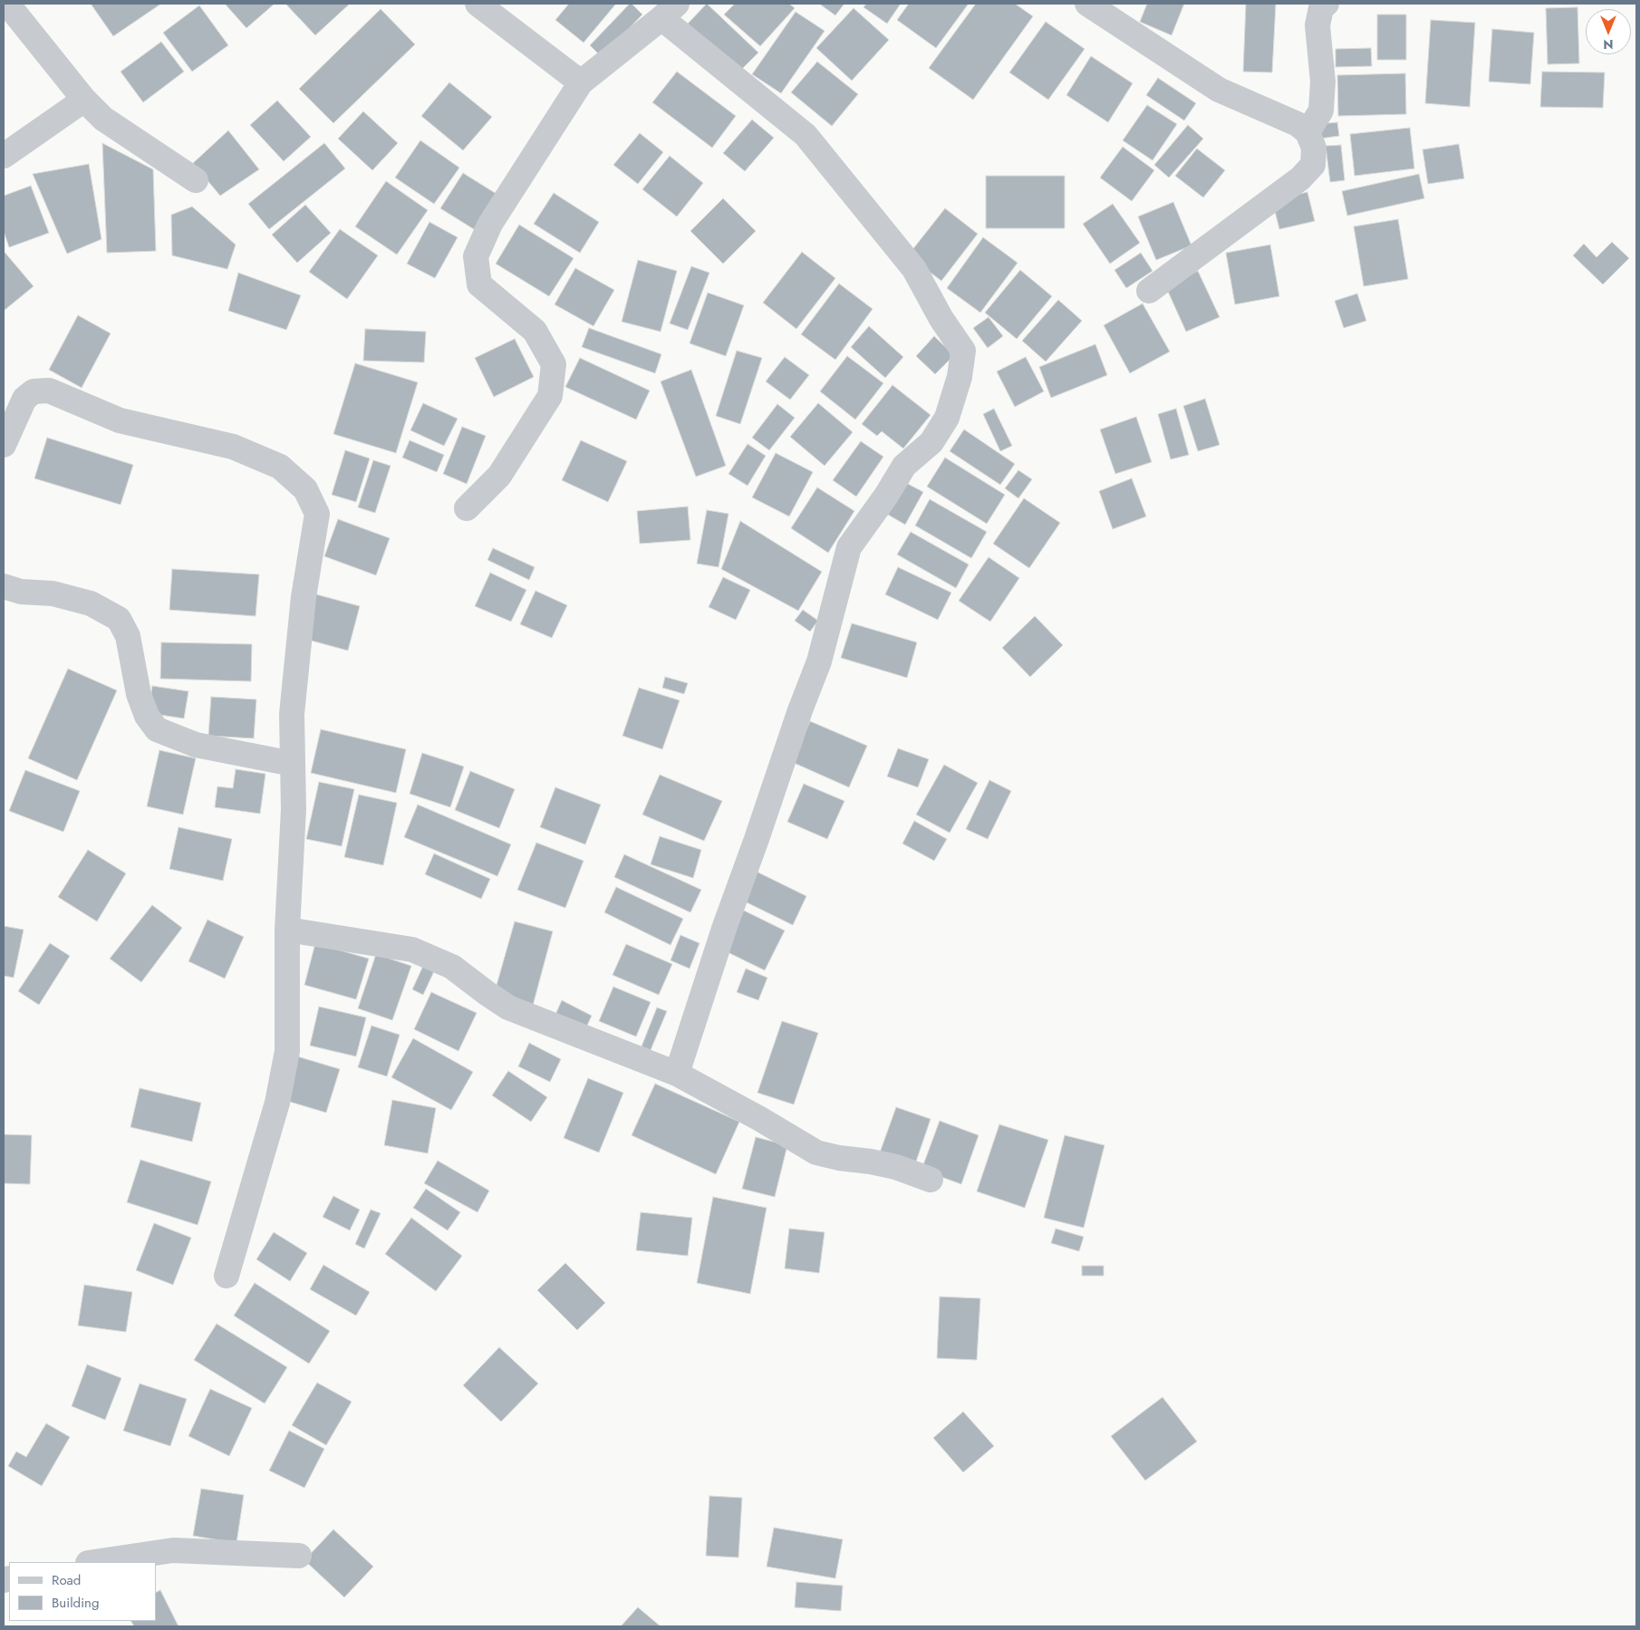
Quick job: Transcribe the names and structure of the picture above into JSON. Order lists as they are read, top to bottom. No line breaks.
{"legend":["Road","Building"],"north":"bottom"}
